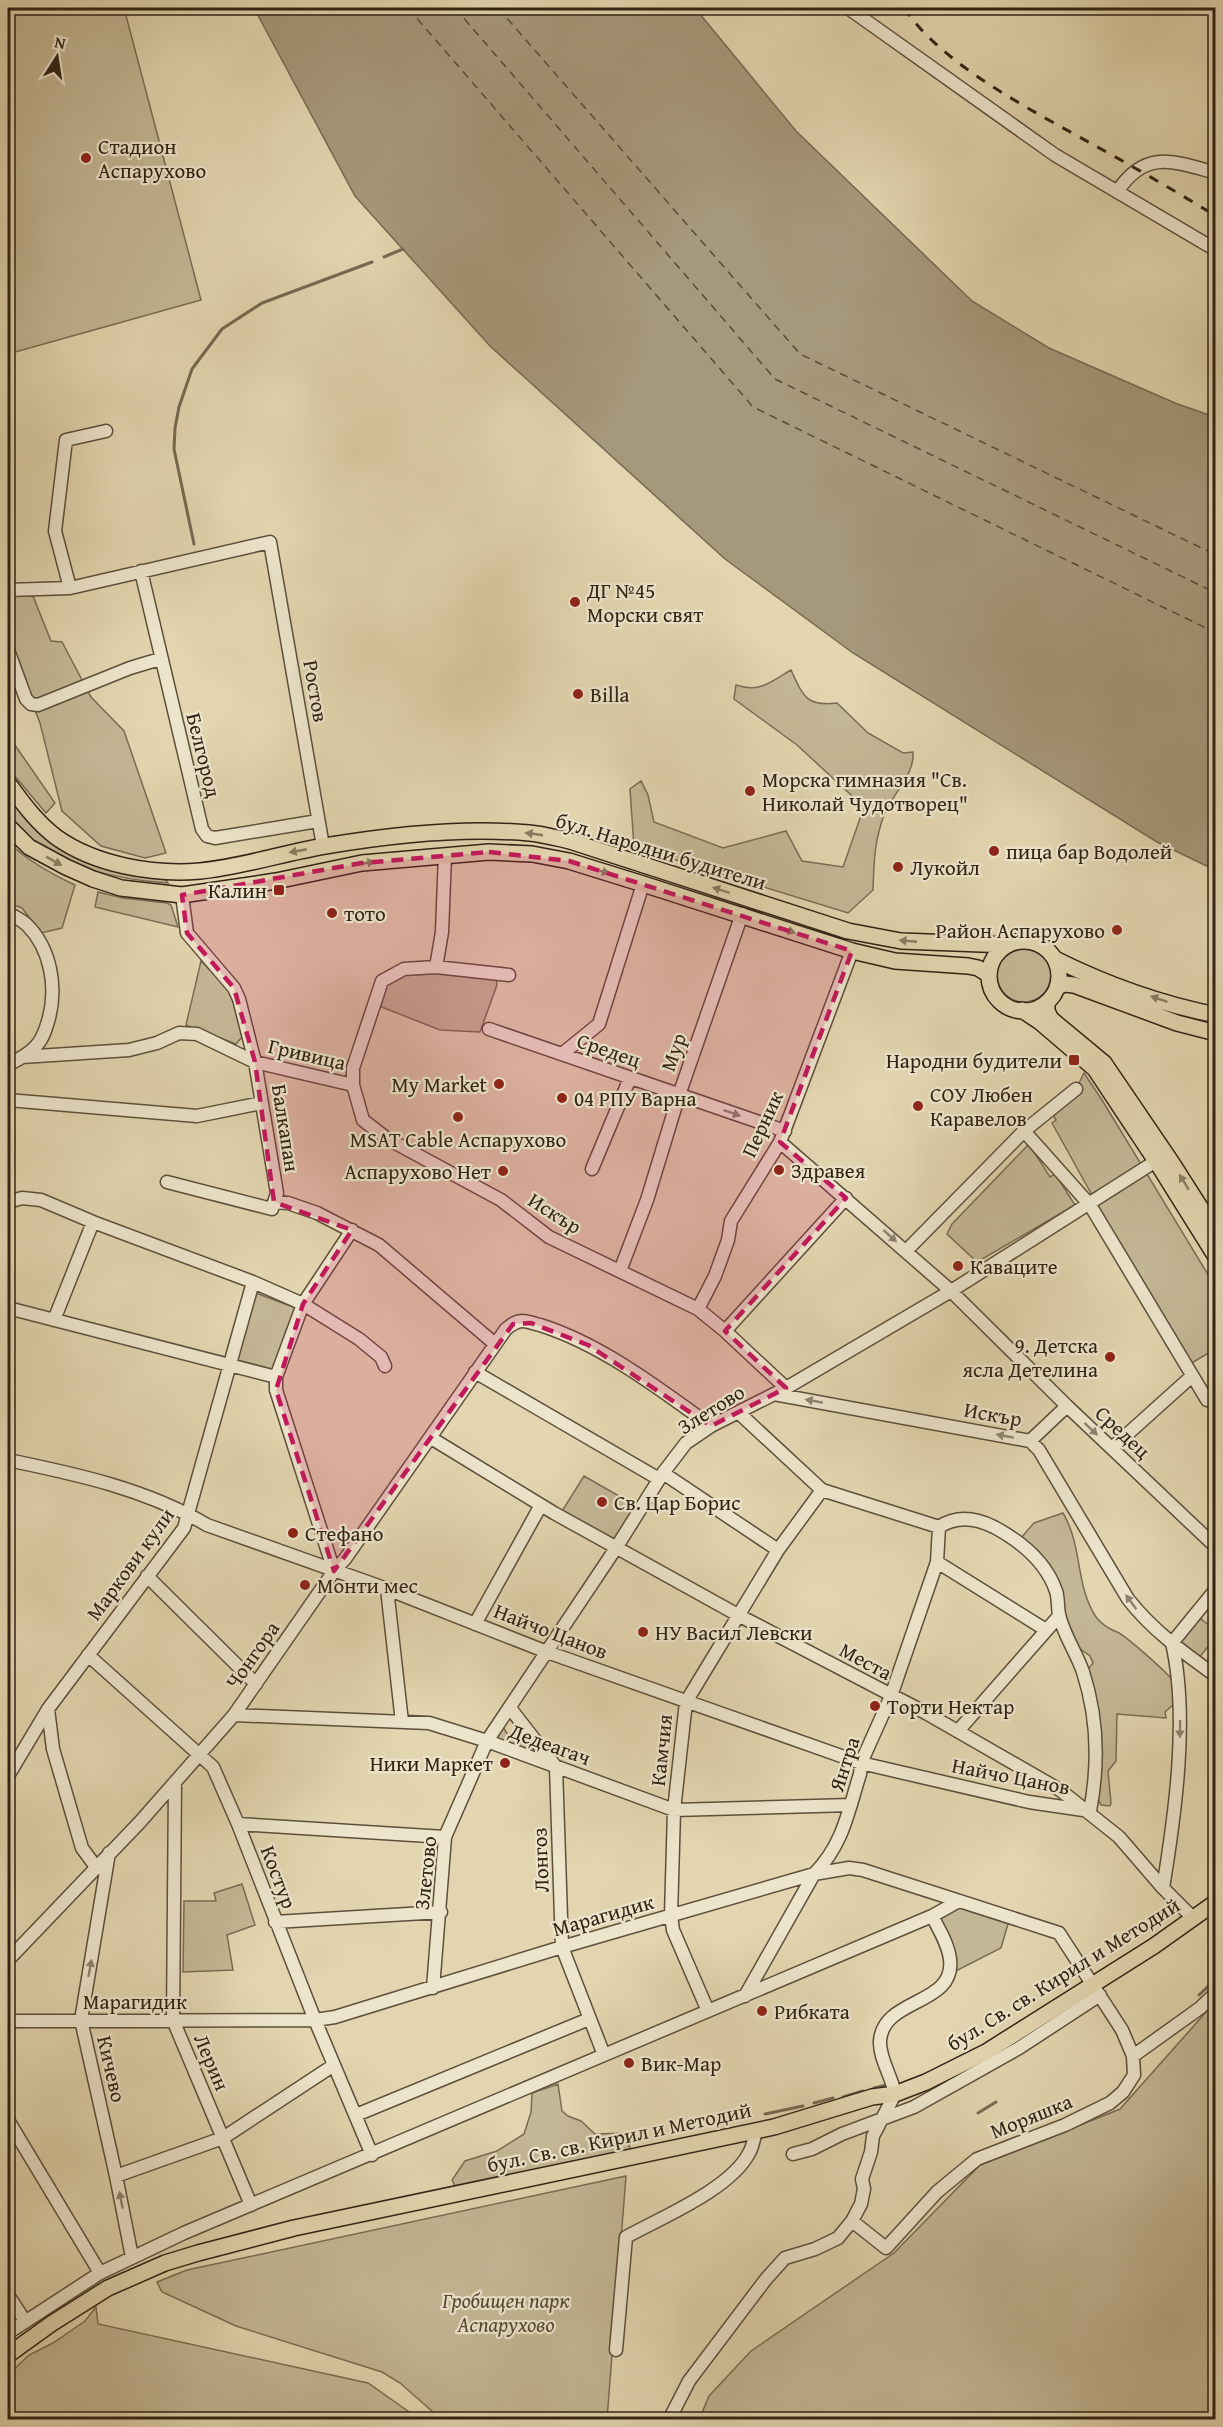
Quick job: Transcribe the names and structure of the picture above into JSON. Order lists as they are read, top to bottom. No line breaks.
{"streets":{"main road":["бул. Народни будители","бул. Св. св. Кирил и Методий"],"street":["Ростов","Белгород","Средец","Мур","Гривица","Перник","Балкапан","Искър","Злетово","Маркови кули","Найчо Цанов","Чонгора","Места","Дедеагач","Камчия","Янтра","Лонгоз","Костур","Марагидик","Лерин","Кичево","Моряшка"]},"crossings":[["Ростов","Белгород"],["Ростов","бул. Народни будители"],["бул. Народни будители","Мур"],["бул. Народни будители","Перник"],["бул. Народни будители","Балкапан"],["Средец","Мур"],["Средец","Перник"],["Средец","Злетово"],["Мур","Искър"],["Гривица","Балкапан"],["Гривица","Искър"],["Перник","Искър"],["Искър","Злетово"],["Злетово","Найчо Цанов"],["Злетово","Чонгора"],["Злетово","Места"],["Злетово","Дедеагач"],["Злетово","Марагидик"],["Маркови кули","Найчо Цанов"],["Маркови кули","Костур"],["Найчо Цанов","Чонгора"],["Найчо Цанов","Места"],["Найчо Цанов","Камчия"],["Найчо Цанов","Янтра"],["Чонгора","Места"],["Чонгора","Дедеагач"],["Чонгора","Костур"],["Чонгора","Лерин"],["Чонгора","Кичево"],["Места","Камчия"],["Места","Янтра"],["Места","бул. Св. св. Кирил и Методий"],["Дедеагач","Камчия"],["Дедеагач","Янтра"],["Дедеагач","Лонгоз"],["Камчия","Марагидик"],["Янтра","Марагидик"],["Лонгоз","Марагидик"],["Костур","Марагидик"],["Марагидик","бул. Св. св. Кирил и Методий"],["Марагидик","Лерин"],["Марагидик","Кичево"],["Марагидик","Моряшка"]],"one_way":["Кичево"],"parks":["Гробищен парк Аспарухово"],"places":{"other":["Стадион Аспарухово","ДГ №45 Морски свят","Billa","Морска гимназия \"Св. Николай Чудотворец\"","пица бар Водолей","Лукойл","тото","Район Аспарухово","My Market","04 РПУ Варна","СОУ Любен Каравелов","MSAT Cable Аспарухово","Здравея","Аспарухово Нет","Каваците","9. Детска ясла Детелина","Св. Цар Борис","Стефано","Монти мес","НУ Васил Левски","Торти Нектар","Ники Маркет","Рибката","Вик-Мар"],"transit":["Калин","Народни будители"]},"north":"top"}
